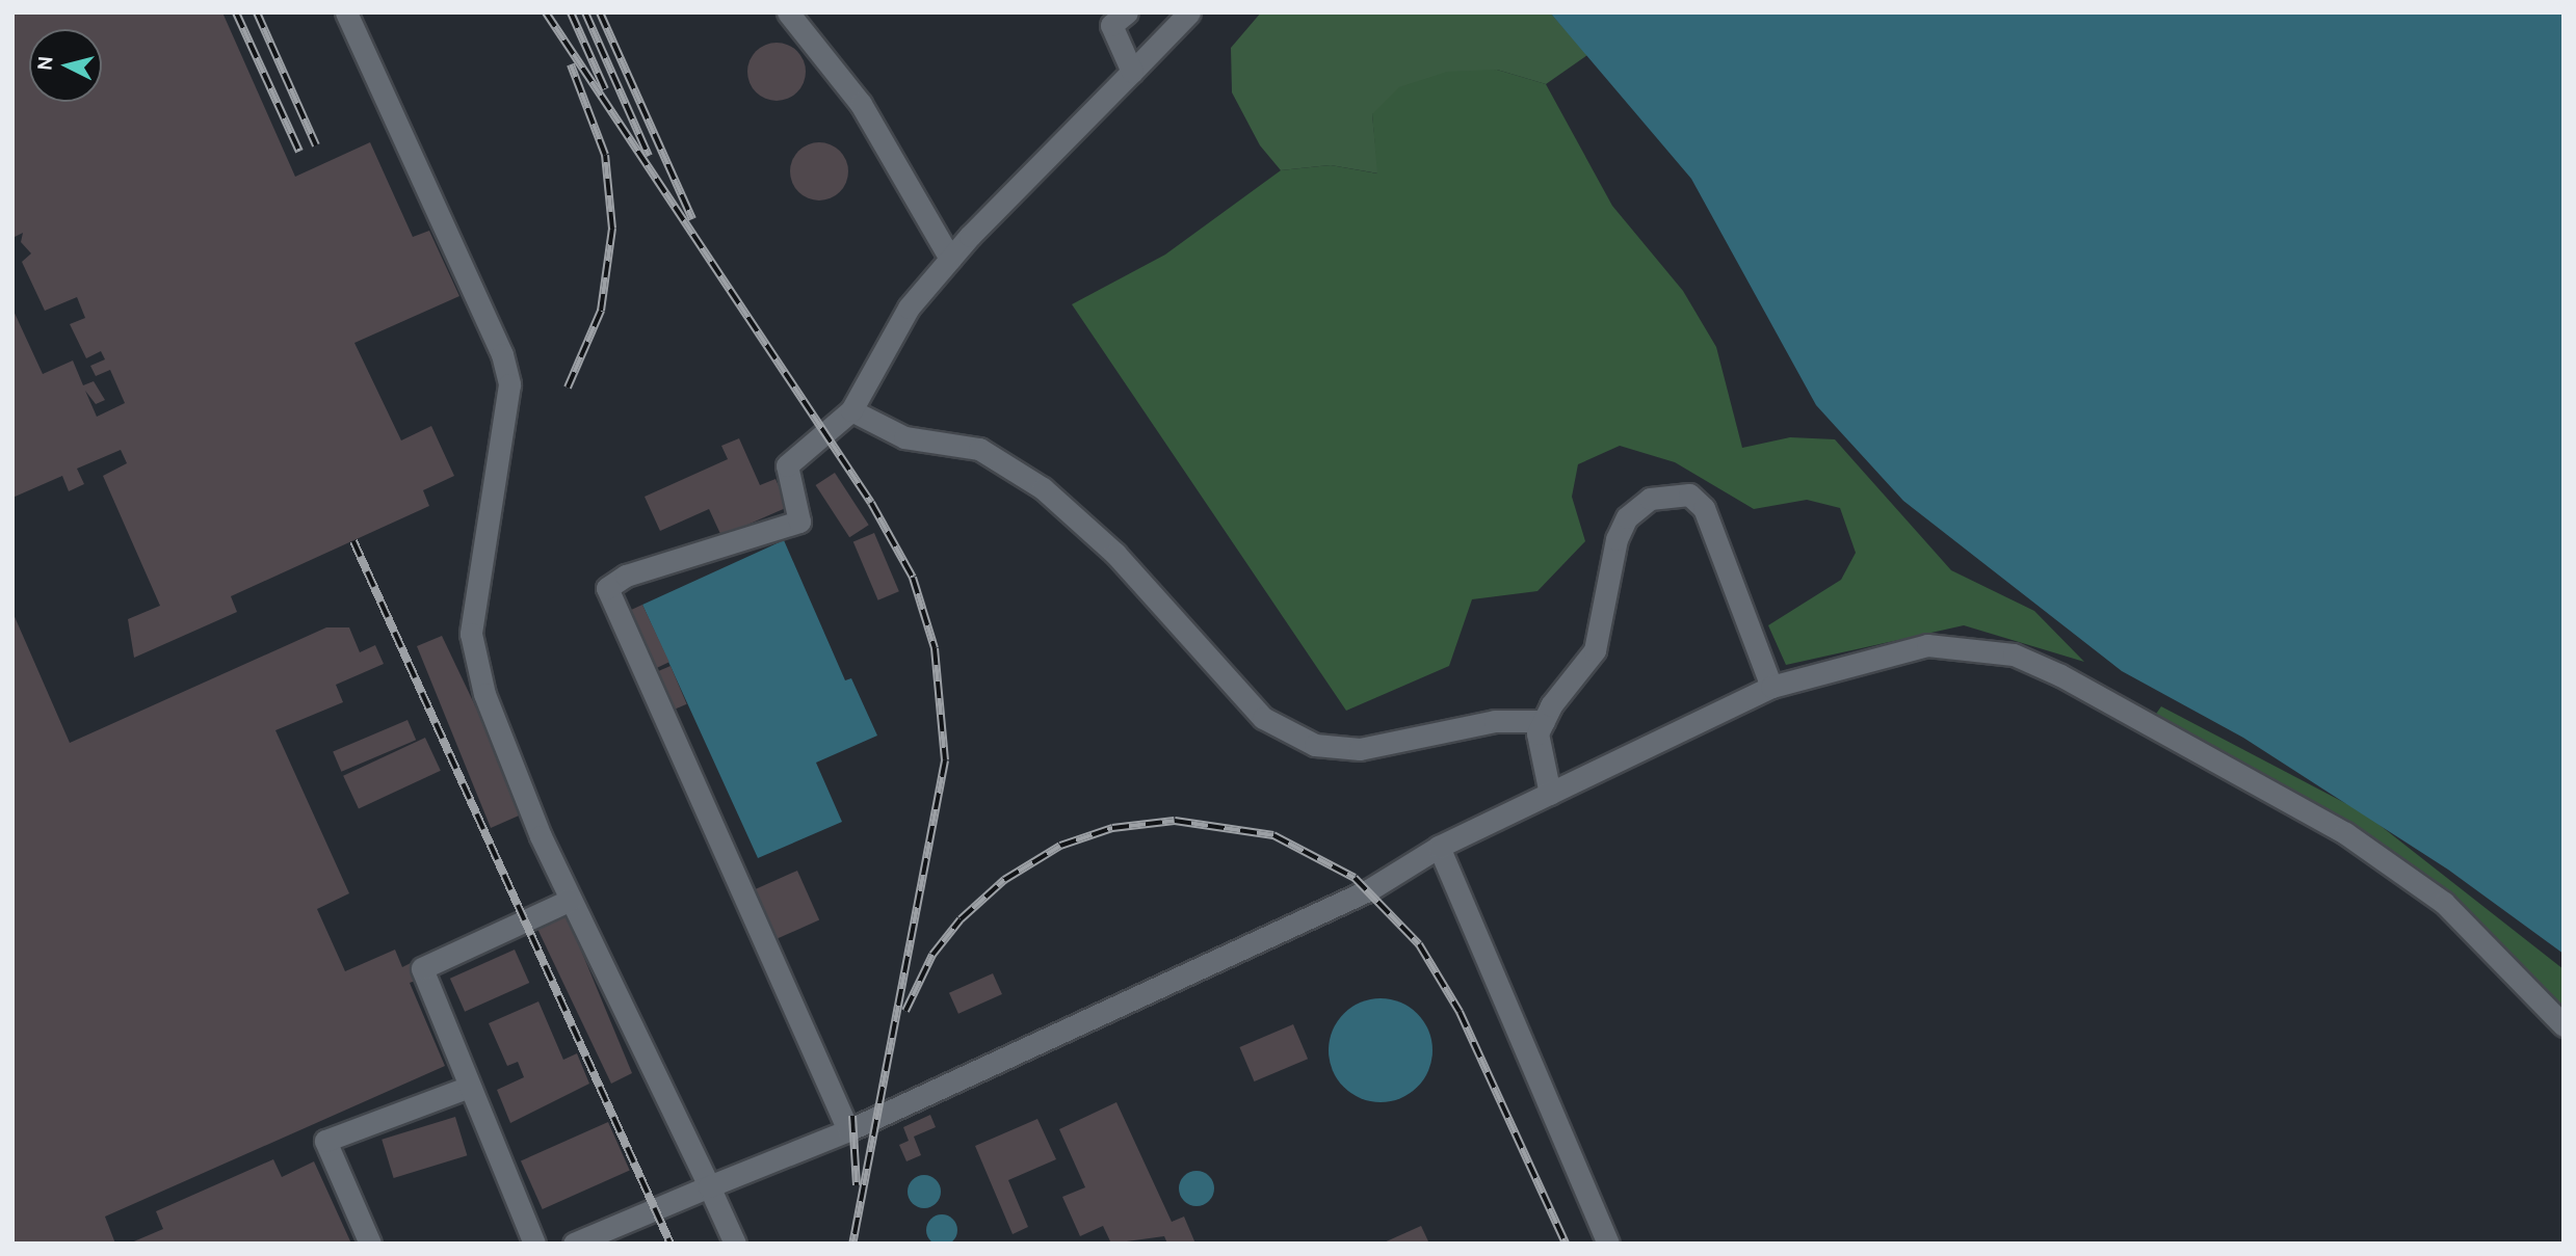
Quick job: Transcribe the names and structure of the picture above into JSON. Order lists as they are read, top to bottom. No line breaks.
{"north":"left"}
